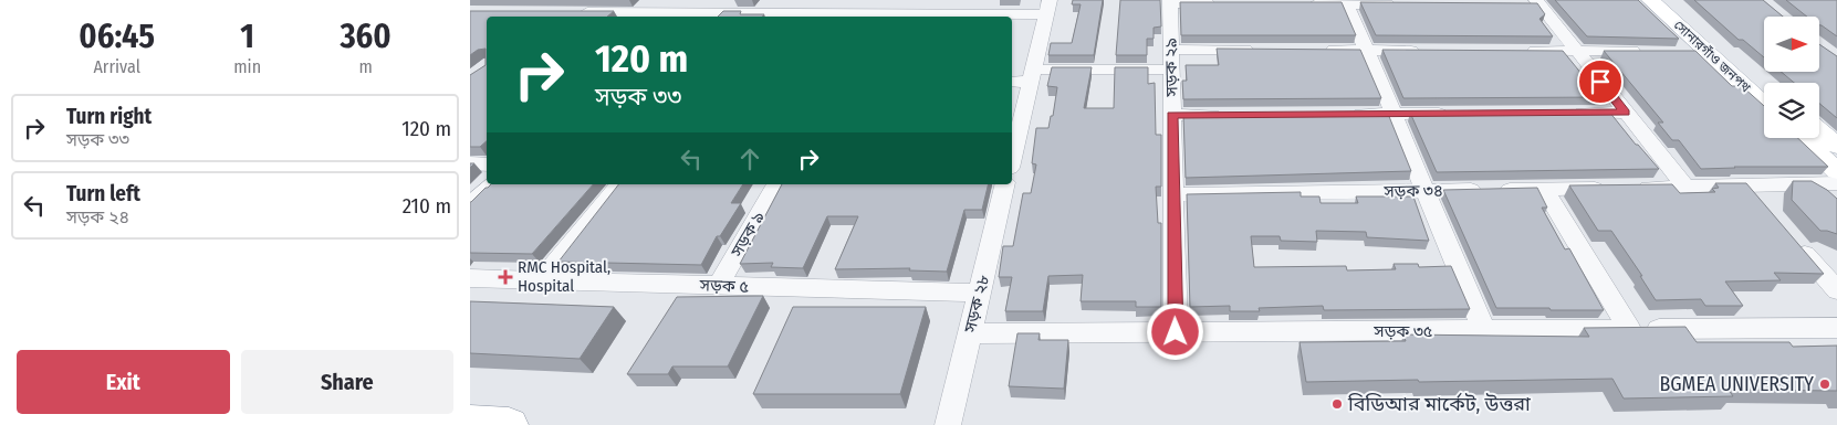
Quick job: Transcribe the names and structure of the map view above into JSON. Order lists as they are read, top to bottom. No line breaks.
{"streets":{"main road":["সোনারগাঁও জনপথ"],"street":["সড়ক ২৯","সড়ক ৩৪","সড়ক ৯","সড়ক ৫","সড়ক ২৮","সড়ক ৩৫"]},"crossings":[["সড়ক ২৯","সড়ক ৩৪"],["সড়ক ২৯","সড়ক ৩৫"],["সড়ক ৯","সড়ক ৫"],["সড়ক ৫","সড়ক ২৮"],["সড়ক ২৮","সড়ক ৩৫"]],"places":{"health":["RMC Hospital, Hospital"],"other":["BGMEA UNIVERSITY","বিডিআর মার্কেট, উত্তরা"]},"north":"right","page":{"eta":["06:45","Arrival","1","min","360","m"],"turn":["120 m","সড়ক ৩৩"],"list":[{"name":"Turn right","note":"সড়ক ৩৩","value":"120 m"},{"name":"Turn left","note":"সড়ক ২৪","value":"210 m"}],"buttons":["Exit","Share"]}}
